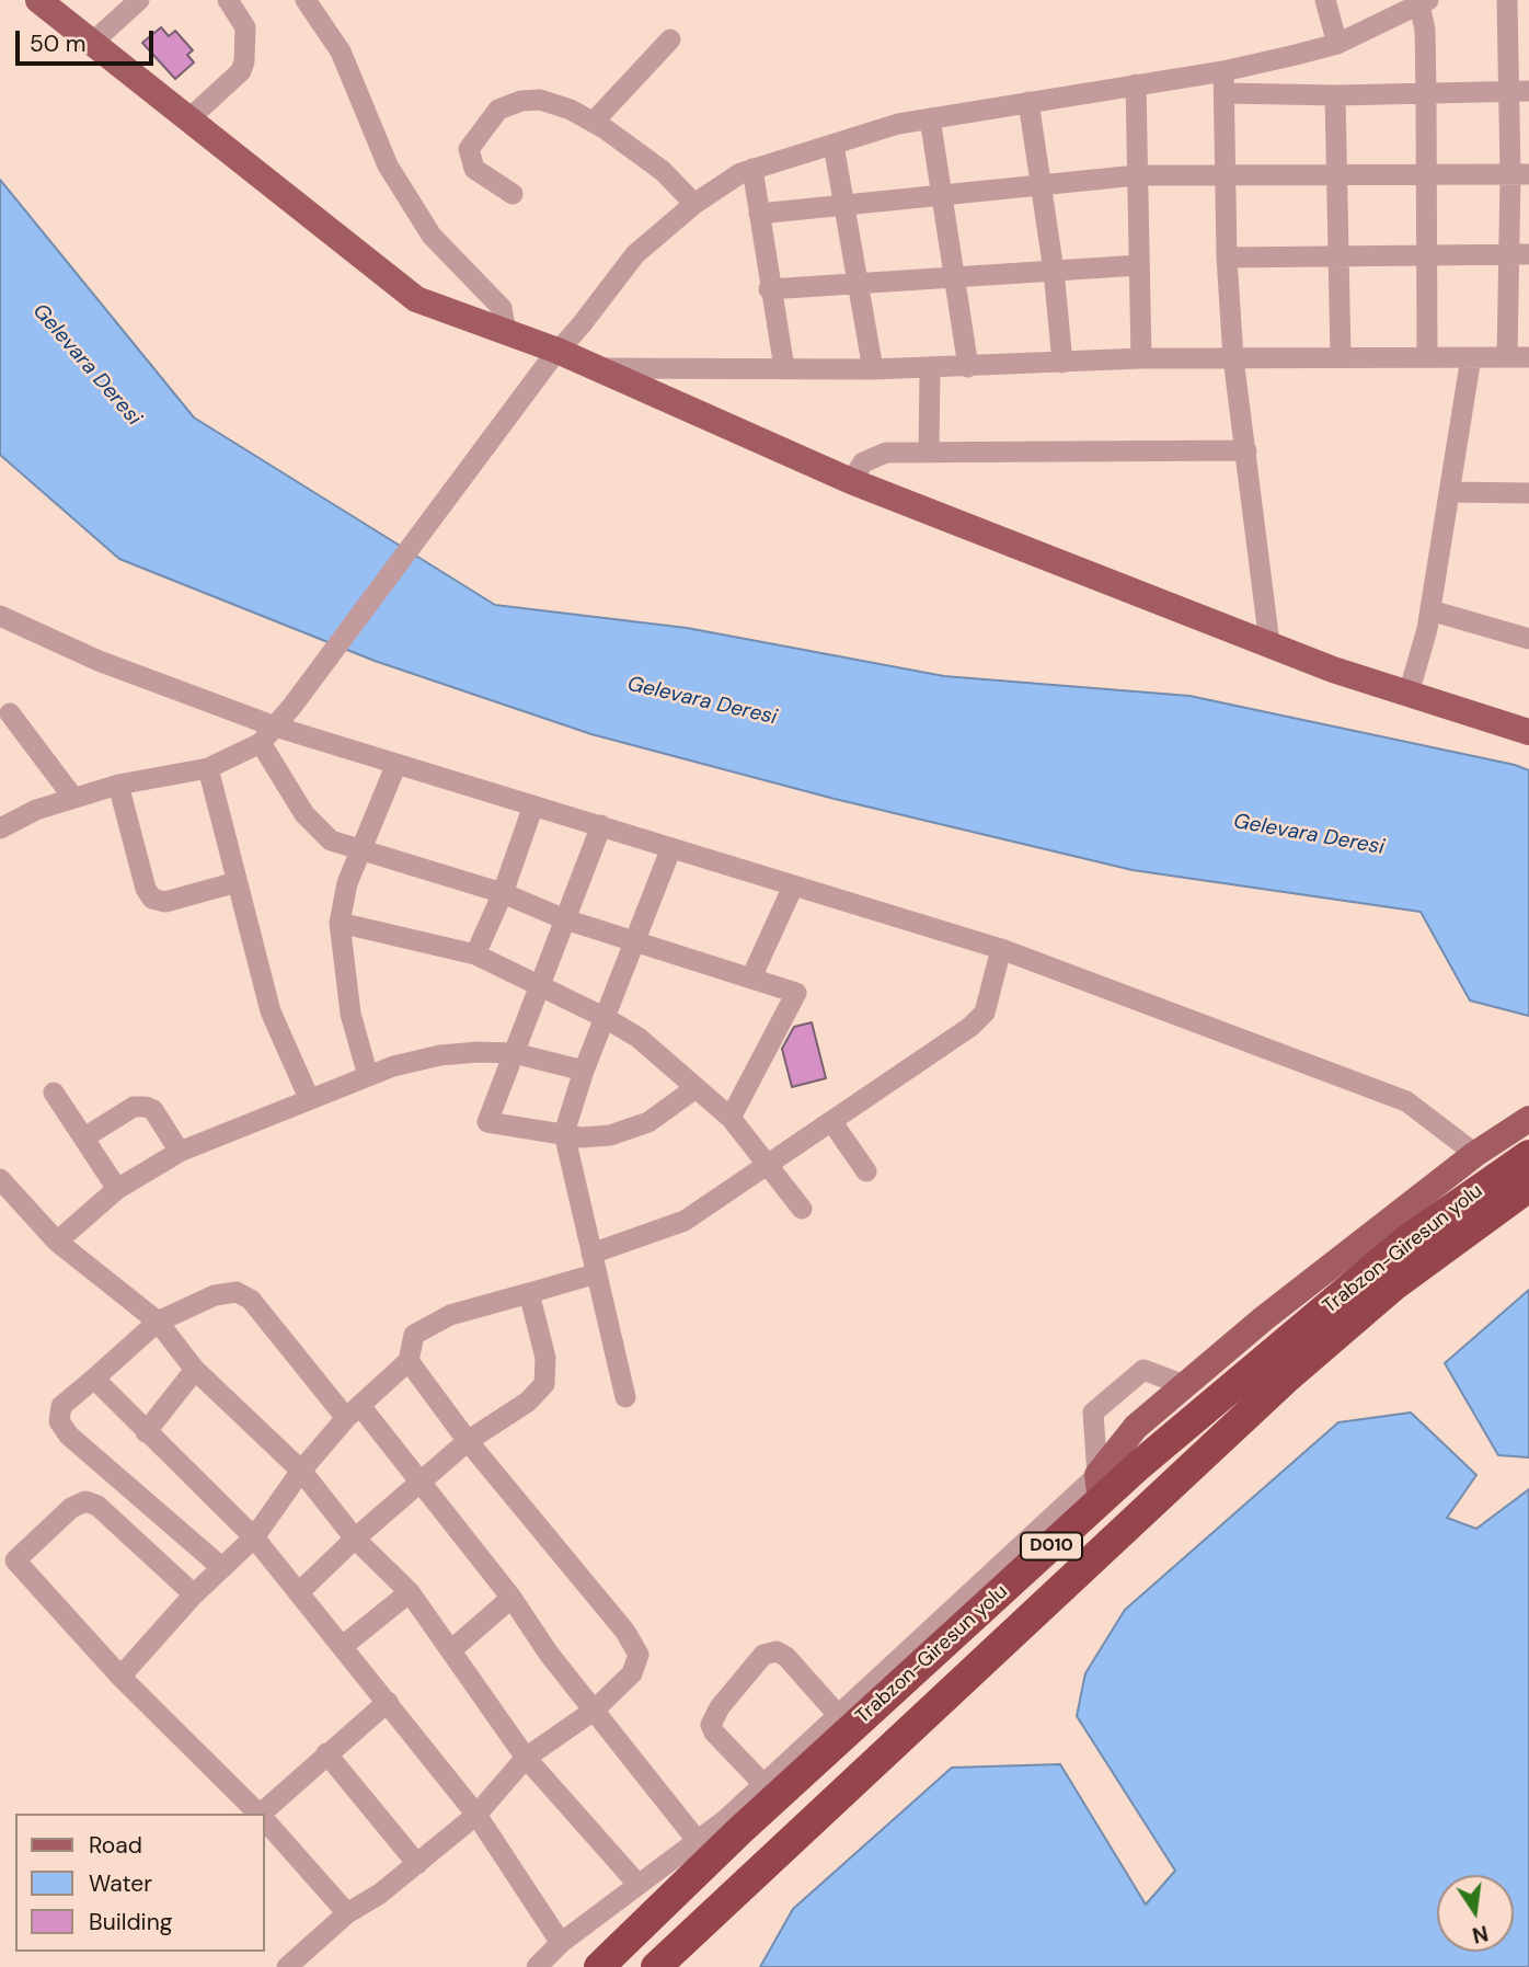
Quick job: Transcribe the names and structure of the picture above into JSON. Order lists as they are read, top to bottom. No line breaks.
{"streets":{"highway":["Trabzon-Giresun yolu","D010"]},"water":["Gelevara Deresi"],"legend":["Road","Water","Building"],"scale_bar":"50 m","north":"bottom"}
